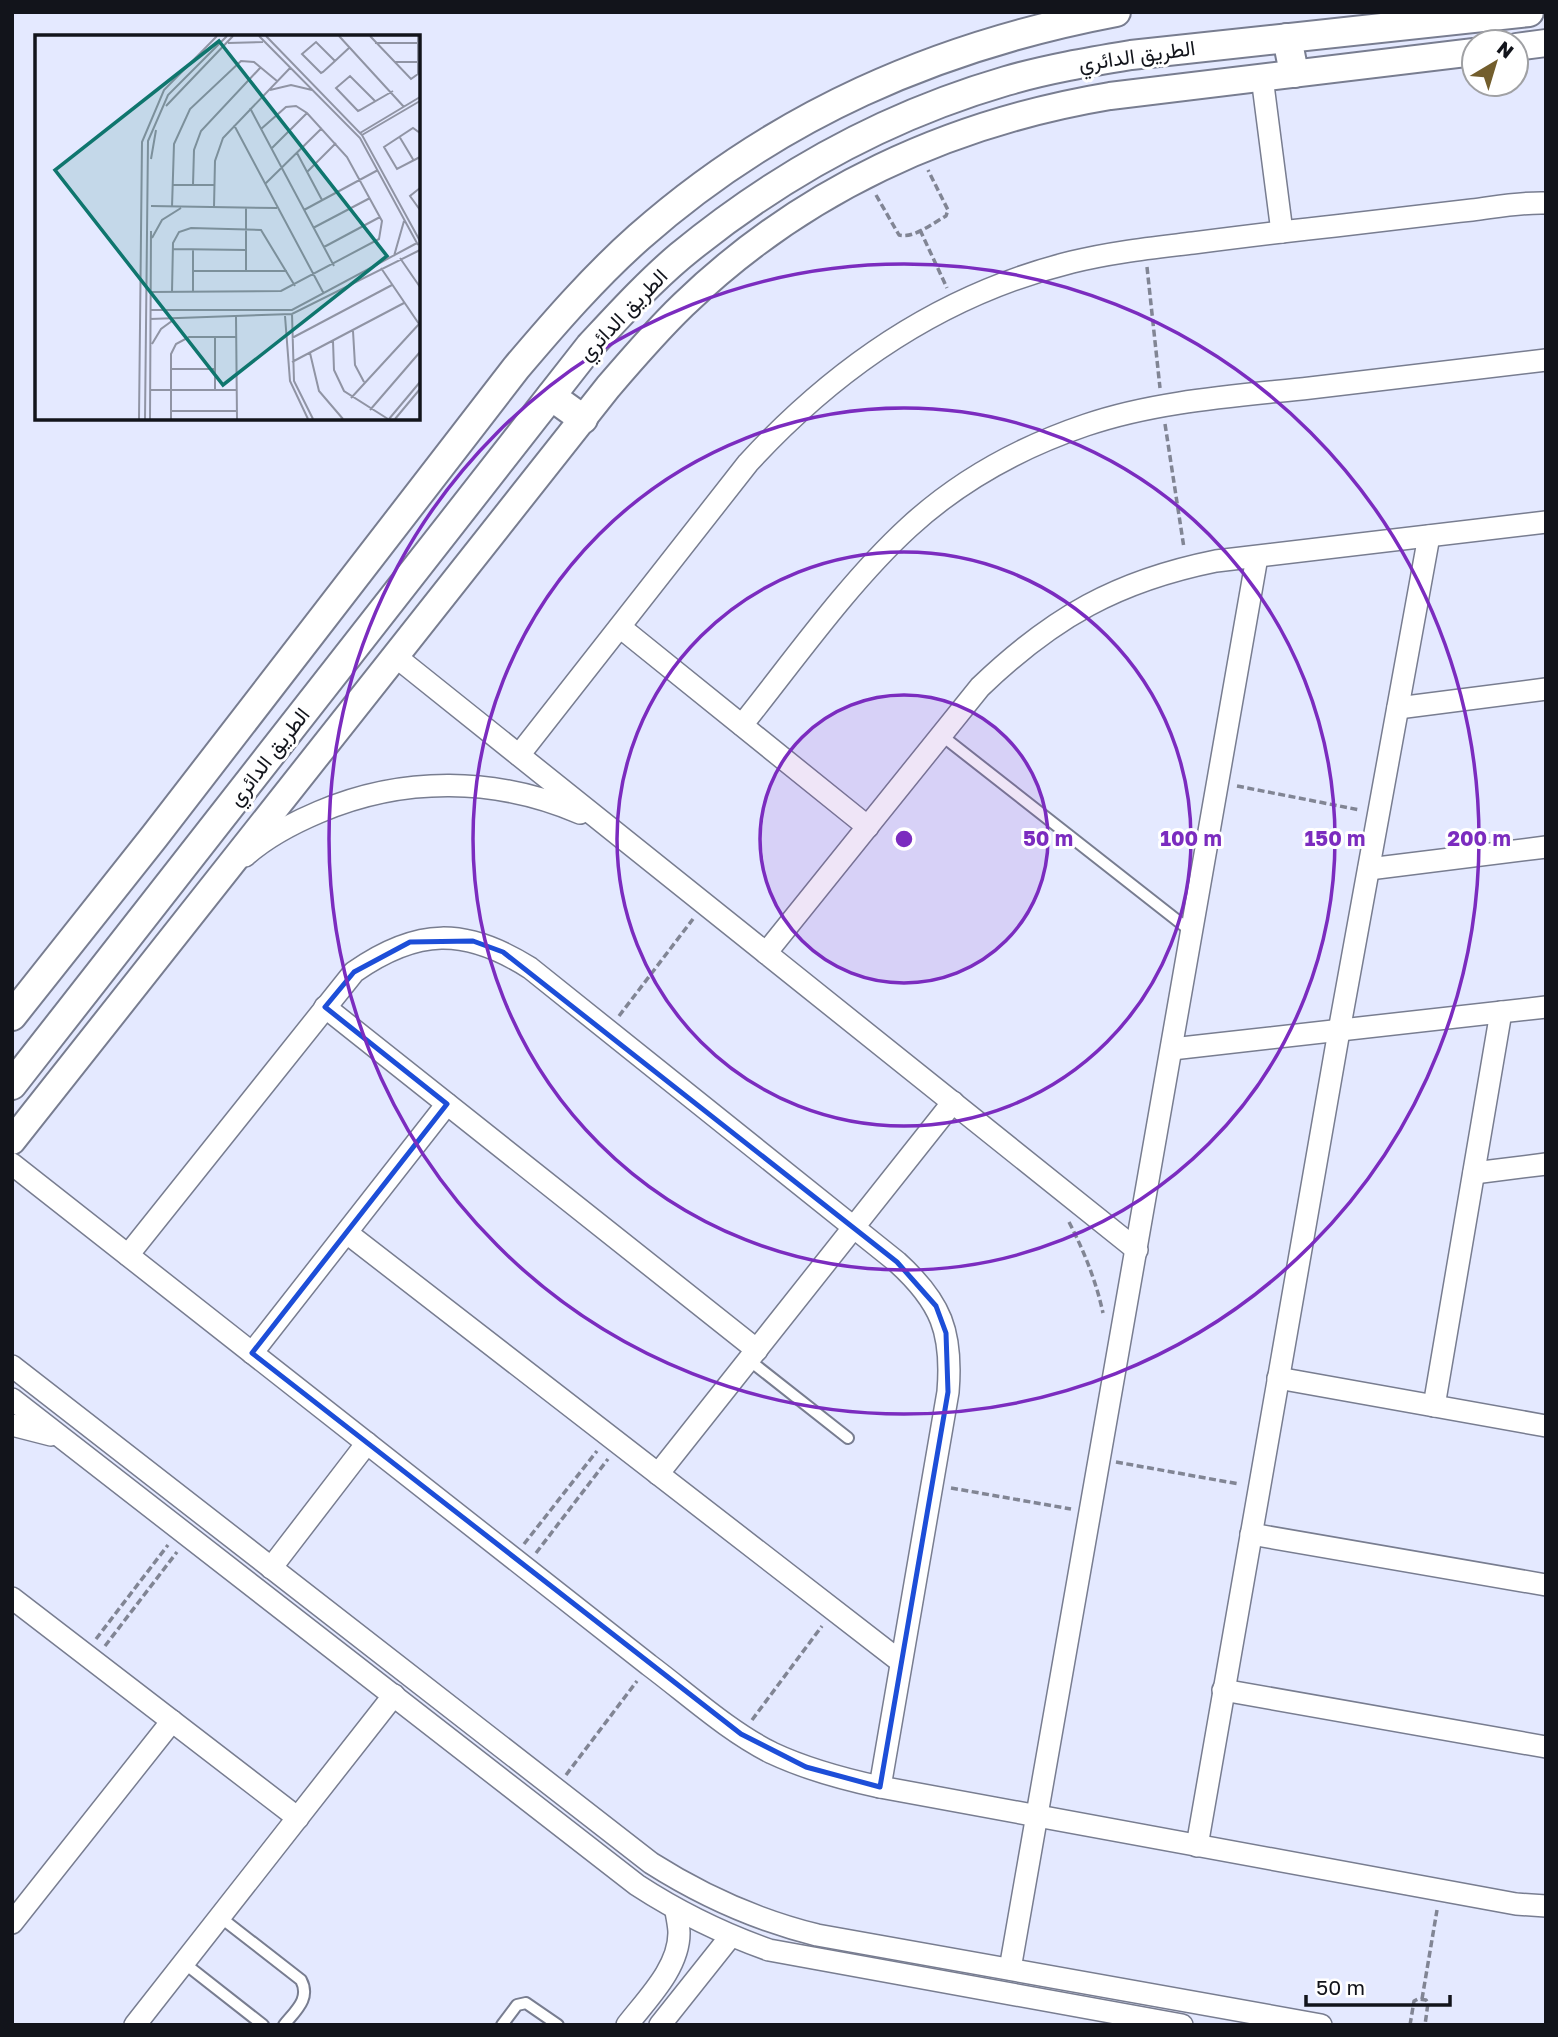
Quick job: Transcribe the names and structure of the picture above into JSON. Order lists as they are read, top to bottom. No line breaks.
{"streets":{"main road":["الطريق الدائري"]},"scale_bar":"50 m","north":"top right","rings":["50 m","100 m","150 m","200 m"]}
